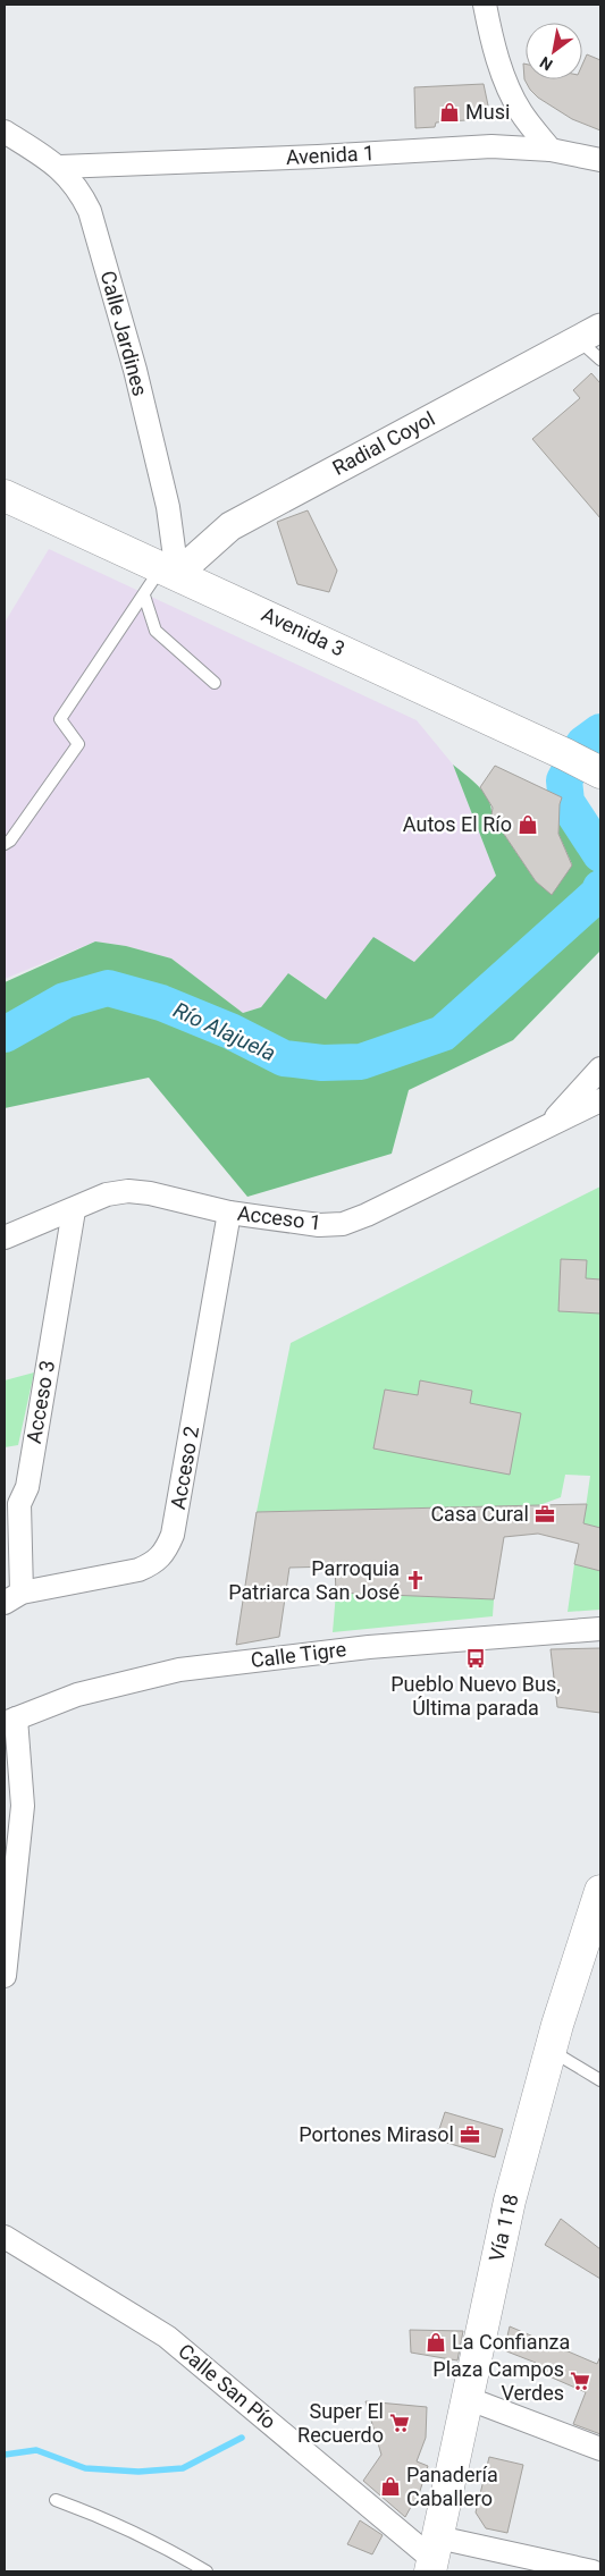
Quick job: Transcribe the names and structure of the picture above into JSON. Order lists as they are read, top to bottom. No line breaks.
{"streets":{"main road":["Avenida 3","Vía 118"],"street":["Avenida 1","Calle Jardines","Radial Coyol","Acceso 1","Acceso 3","Acceso 2","Calle Tigre","Calle San Pío"]},"crossings":[["Avenida 1","Calle Jardines"],["Calle Jardines","Radial Coyol"],["Calle Jardines","Avenida 3"],["Radial Coyol","Avenida 3"],["Acceso 1","Acceso 3"],["Acceso 1","Acceso 2"],["Acceso 3","Acceso 2"],["Vía 118","Calle San Pío"]],"water":["Río Alajuela"],"places":{"shop":["Musi","Autos El Río","La Confianza","Panadería Caballero"],"office":["Casa Cural","Portones Mirasol"],"church":["Parroquia Patriarca San José"],"bus stop":["Pueblo Nuevo Bus, Última parada"],"supermarket":["Plaza Campos Verdes","Super El Recuerdo"]},"north":"bottom left"}
